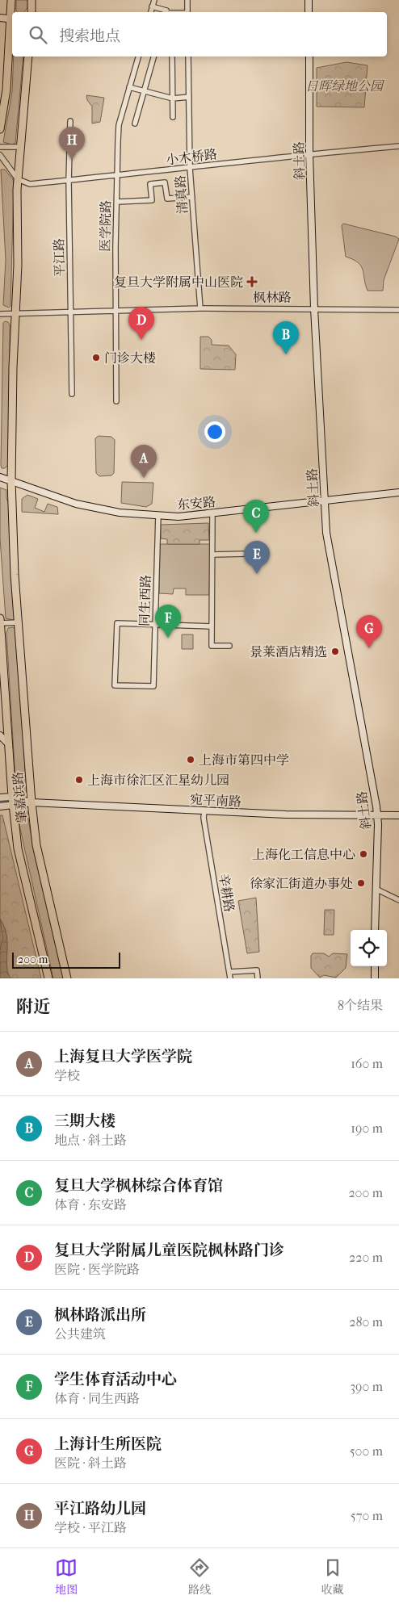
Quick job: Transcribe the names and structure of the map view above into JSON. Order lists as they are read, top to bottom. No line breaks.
{"streets":{"main road":["斜土路","东安路","肇嘉浜路","宛平南路"],"street":["小木桥路","清真路","医学院路","平江路","枫林路","同生西路","辛耕路"]},"crossings":[["小木桥路","斜土路"],["小木桥路","清真路"],["小木桥路","医学院路"],["小木桥路","平江路"],["小木桥路","肇嘉浜路"],["斜土路","枫林路"],["斜土路","东安路"],["斜土路","宛平南路"],["清真路","枫林路"],["医学院路","枫林路"],["平江路","枫林路"],["枫林路","肇嘉浜路"],["东安路","同生西路"],["东安路","肇嘉浜路"],["肇嘉浜路","宛平南路"],["宛平南路","辛耕路"]],"parks":["日晖绿地公园"],"places":{"health":["复旦大学附属中山医院"],"other":["门诊大楼","景莱酒店精选","上海市第四中学","上海市徐汇区汇星幼儿园","上海化工信息中心","徐家汇街道办事处"]},"scale_bar":"200 m","page":{"search":"搜索地点","pins":["H","D","B","A","C","E","F","G"],"scale":"200 m","heading":["附近","8个结果"],"list":[{"mark":"A","name":"上海复旦大学医学院","note":"学校","value":"160 m"},{"mark":"B","name":"三期大楼","note":"地点 · 斜土路","value":"190 m"},{"mark":"C","name":"复旦大学枫林综合体育馆","note":"体育 · 东安路","value":"200 m"},{"mark":"D","name":"复旦大学附属儿童医院枫林路门诊","note":"医院 · 医学院路","value":"220 m"},{"mark":"E","name":"枫林路派出所","note":"公共建筑","value":"280 m"},{"mark":"F","name":"学生体育活动中心","note":"体育 · 同生西路","value":"390 m"},{"mark":"G","name":"上海计生所医院","note":"医院 · 斜土路","value":"500 m"},{"mark":"H","name":"平江路幼儿园","note":"学校 · 平江路","value":"570 m"}],"nav":["地图","路线","收藏"]}}
